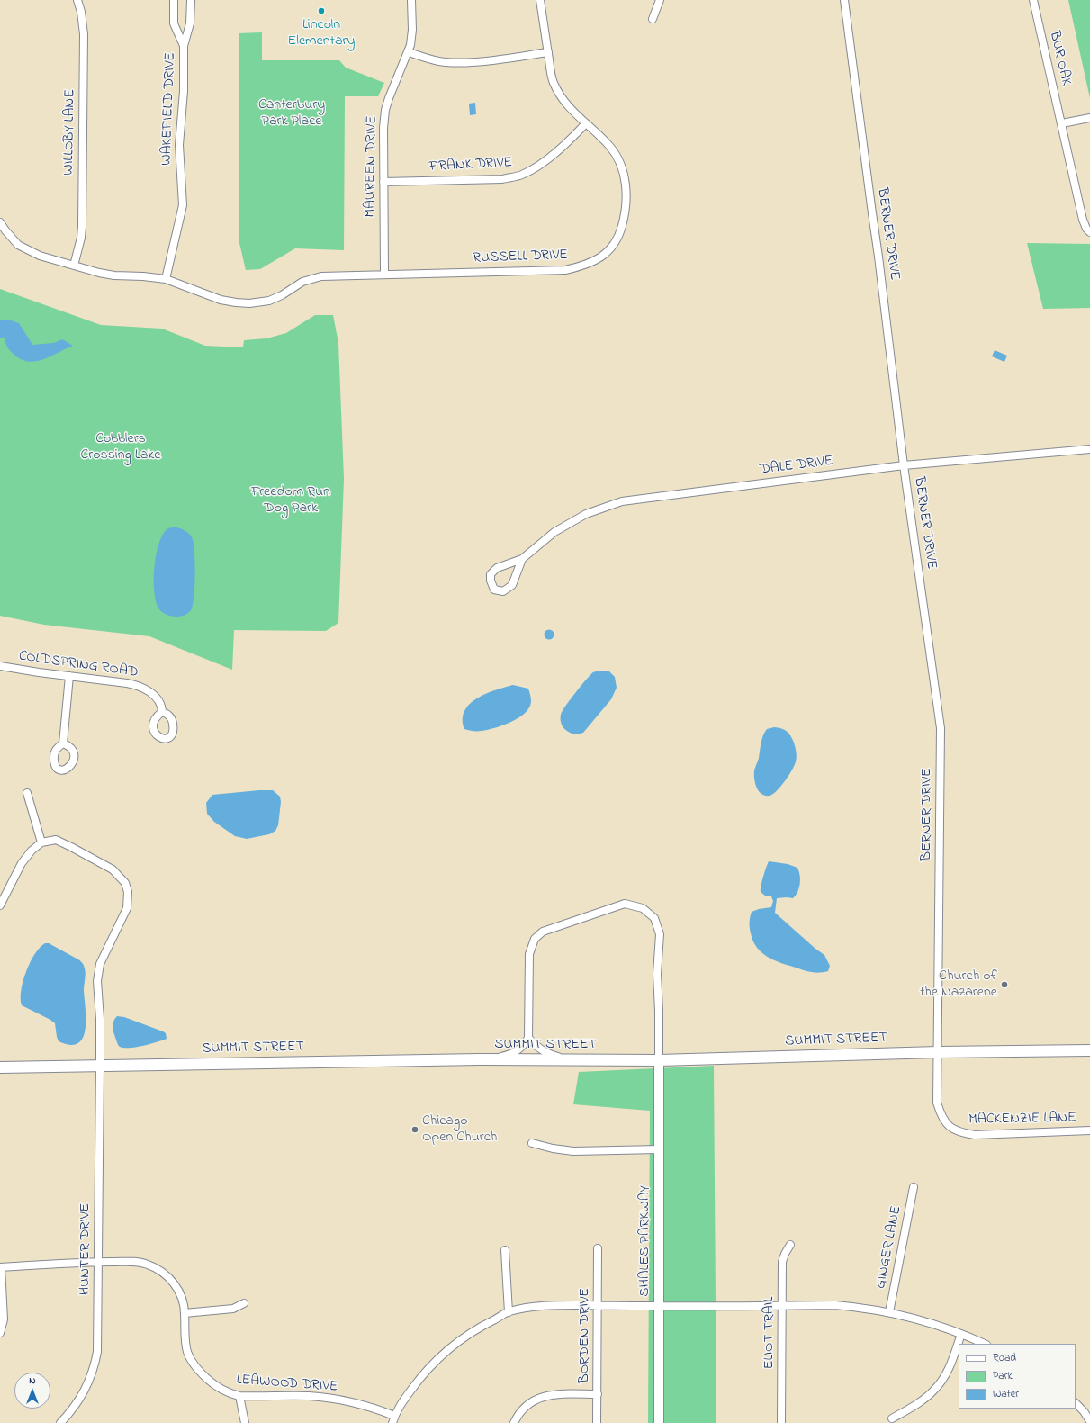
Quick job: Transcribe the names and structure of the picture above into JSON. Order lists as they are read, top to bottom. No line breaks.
{"streets":{"main road":["SUMMIT STREET"],"street":["BUR OAK","WAKEFIELD DRIVE","WILLOBY LANE","FRANK DRIVE","MAUREEN DRIVE","BERNER DRIVE","RUSSELL DRIVE","DALE DRIVE","COLDSPRING ROAD","MACKENZIE LANE","SHALES PARKWAY","GINGER LANE","HUNTER DRIVE","ELIOT TRAIL","BORDEN DRIVE","LEAWOOD DRIVE"]},"crossings":[["WAKEFIELD DRIVE","RUSSELL DRIVE"],["WILLOBY LANE","RUSSELL DRIVE"],["FRANK DRIVE","MAUREEN DRIVE"],["FRANK DRIVE","RUSSELL DRIVE"],["MAUREEN DRIVE","RUSSELL DRIVE"],["BERNER DRIVE","DALE DRIVE"],["BERNER DRIVE","SUMMIT STREET"],["BERNER DRIVE","MACKENZIE LANE"],["SUMMIT STREET","MACKENZIE LANE"],["SUMMIT STREET","SHALES PARKWAY"],["SUMMIT STREET","HUNTER DRIVE"],["HUNTER DRIVE","LEAWOOD DRIVE"]],"parks":["Canterbury Park Place","Cobblers Crossing Lake","Freedom Run Dog Park"],"places":["Lincoln Elementary","Church of the Nazarene","Chicago Open Church"],"legend":["Road","Park","Water"],"north":"top"}
